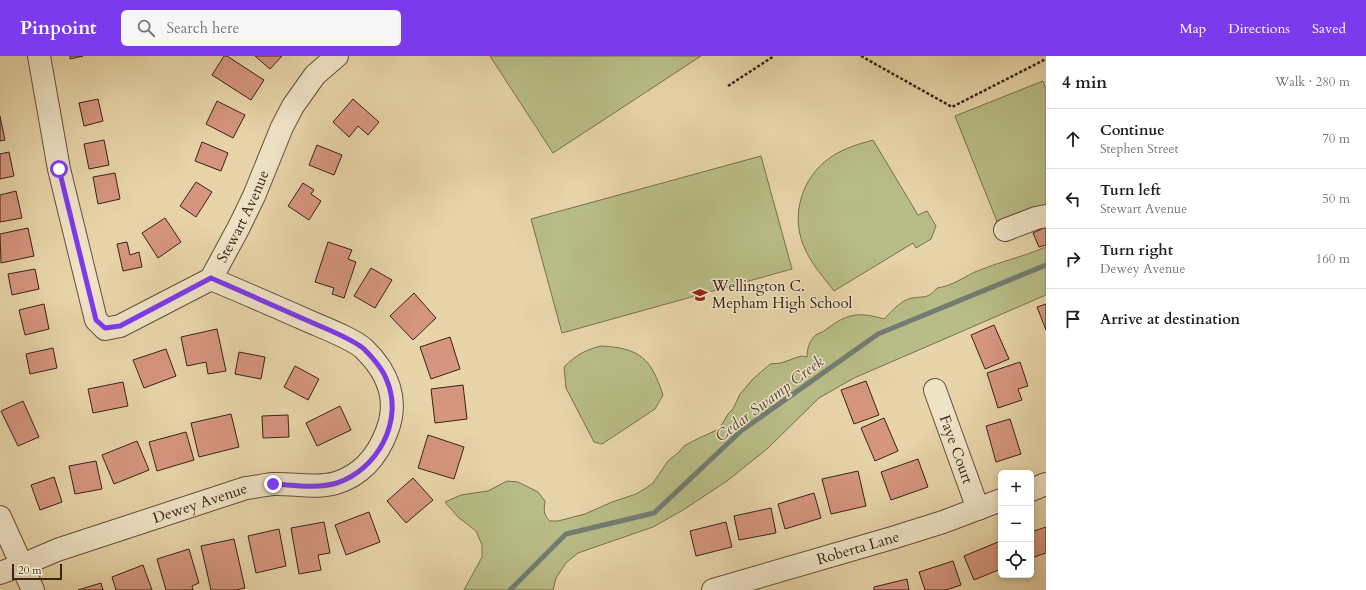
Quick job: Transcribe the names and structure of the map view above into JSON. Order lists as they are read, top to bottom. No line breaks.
{"streets":{"street":["Stewart Avenue","Faye Court","Dewey Avenue","Roberta Lane"]},"crossings":[["Stewart Avenue","Dewey Avenue"],["Faye Court","Roberta Lane"]],"water":["Cedar Swamp Creek"],"places":{"school or university":["Wellington C. Mepham High School"]},"scale_bar":"20 m","page":{"header":"Pinpoint","search":"Search here","nav":["Map","Directions","Saved"],"heading":["4 min","Walk · 280 m"],"list":[["Continue","Stephen Street","70 m"],["Turn left","Stewart Avenue","50 m"],["Turn right","Dewey Avenue","160 m"],"Arrive at destination"],"map_buttons":["+","−"],"scale":"20 m"}}
